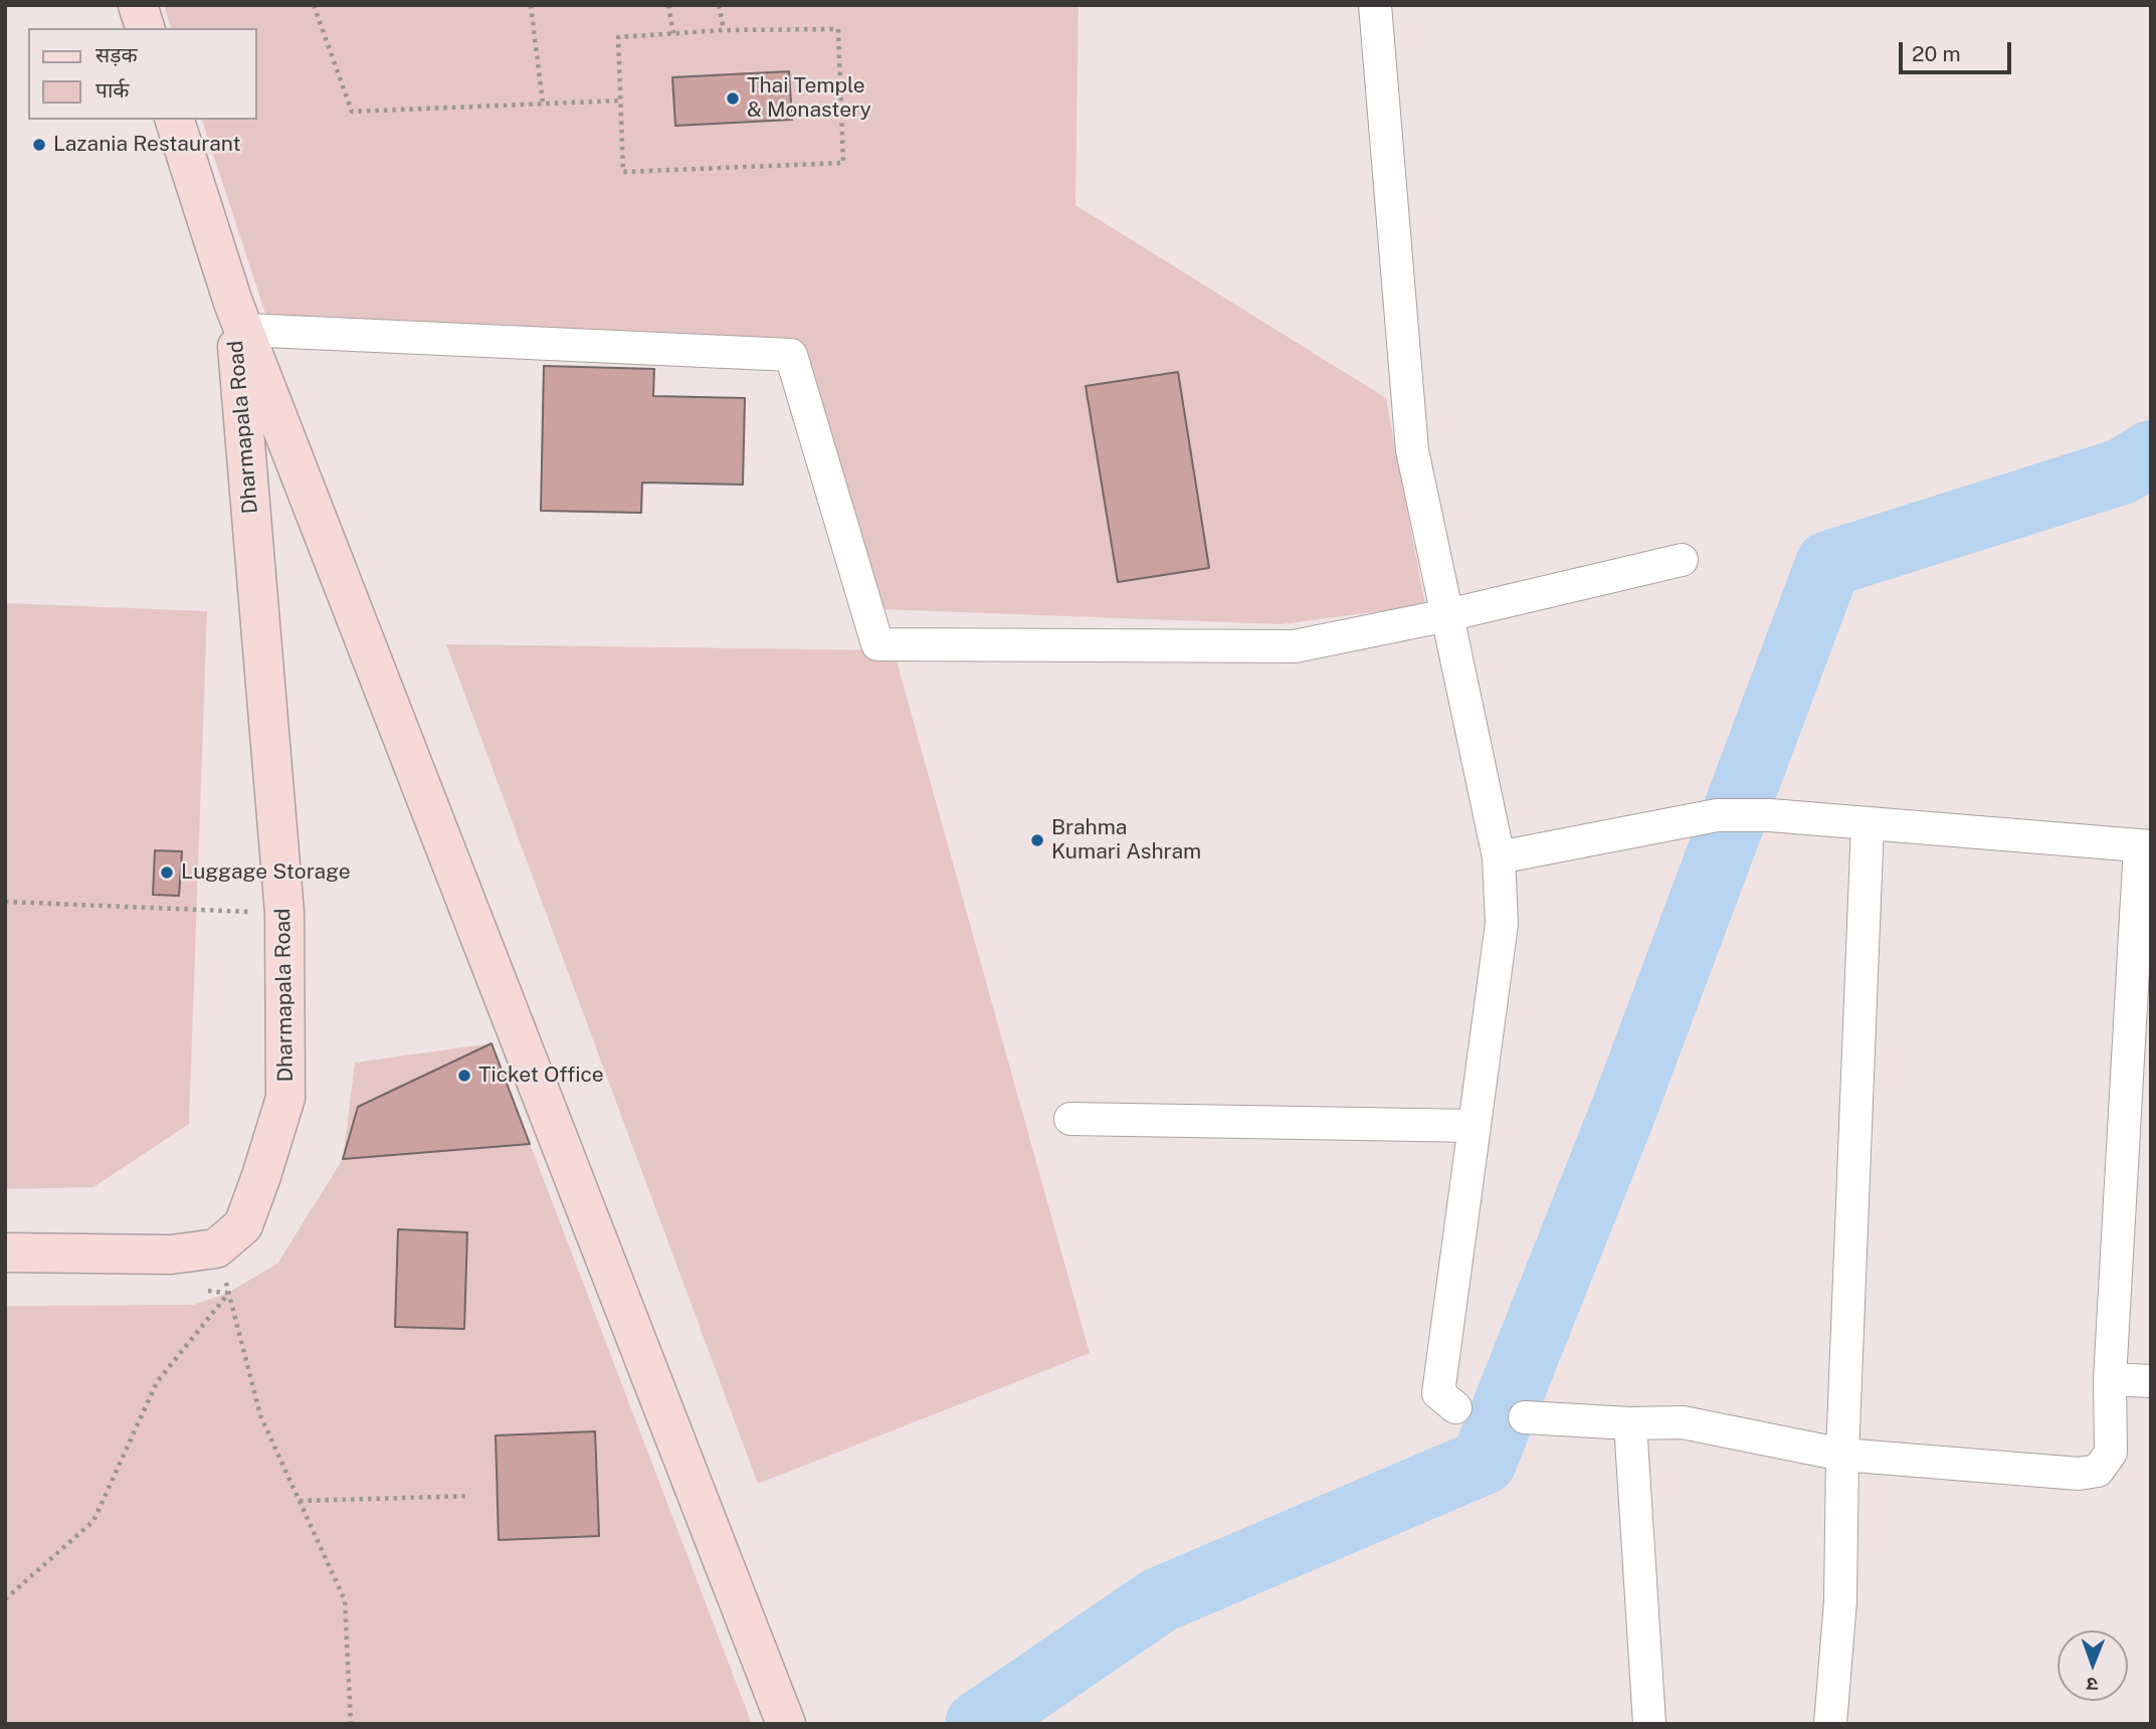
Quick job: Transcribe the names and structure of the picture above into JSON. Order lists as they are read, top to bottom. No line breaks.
{"streets":{"street":["Dharmapala Road"]},"places":["Thai Temple & Monastery","Lazania Restaurant","Brahma Kumari Ashram","Luggage Storage","Ticket Office"],"legend":["सड़क","पार्क"],"scale_bar":"20 m","north":"bottom"}
